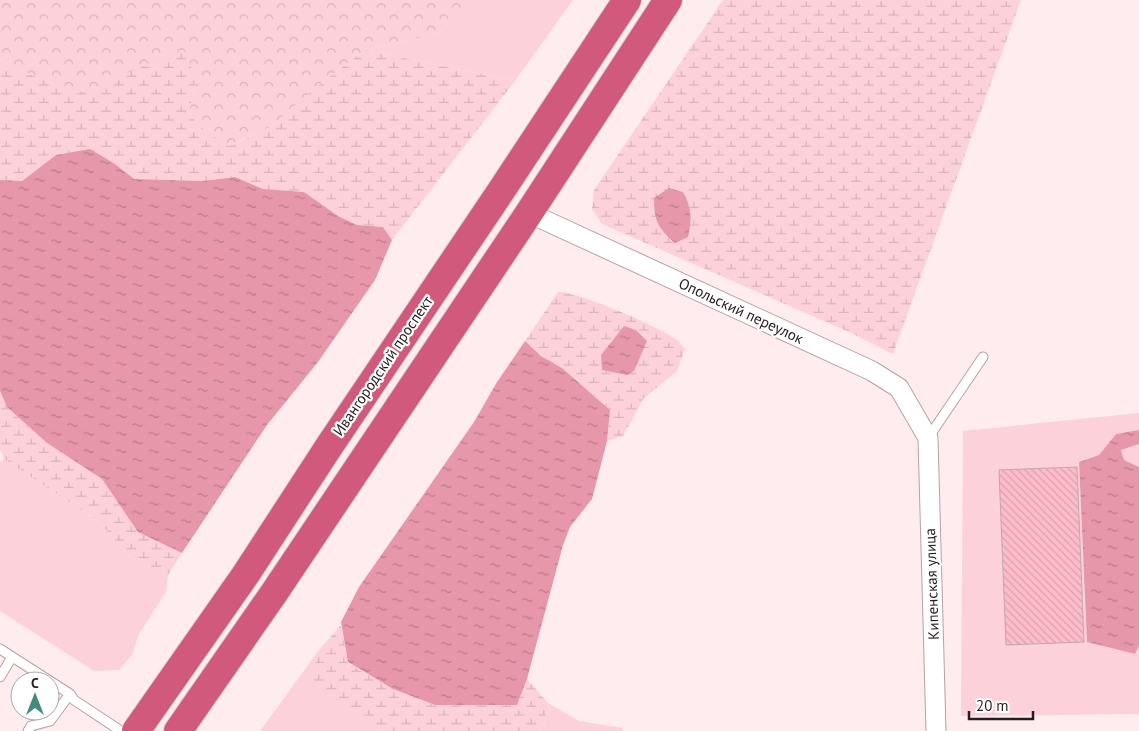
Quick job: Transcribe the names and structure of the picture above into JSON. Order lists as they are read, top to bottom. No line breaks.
{"streets":{"highway":["Ивангородский проспект"],"street":["Опольский переулок","Кипенская улица"]},"crossings":[["Опольский переулок","Кипенская улица"]],"scale_bar":"20 m","north":"top"}
